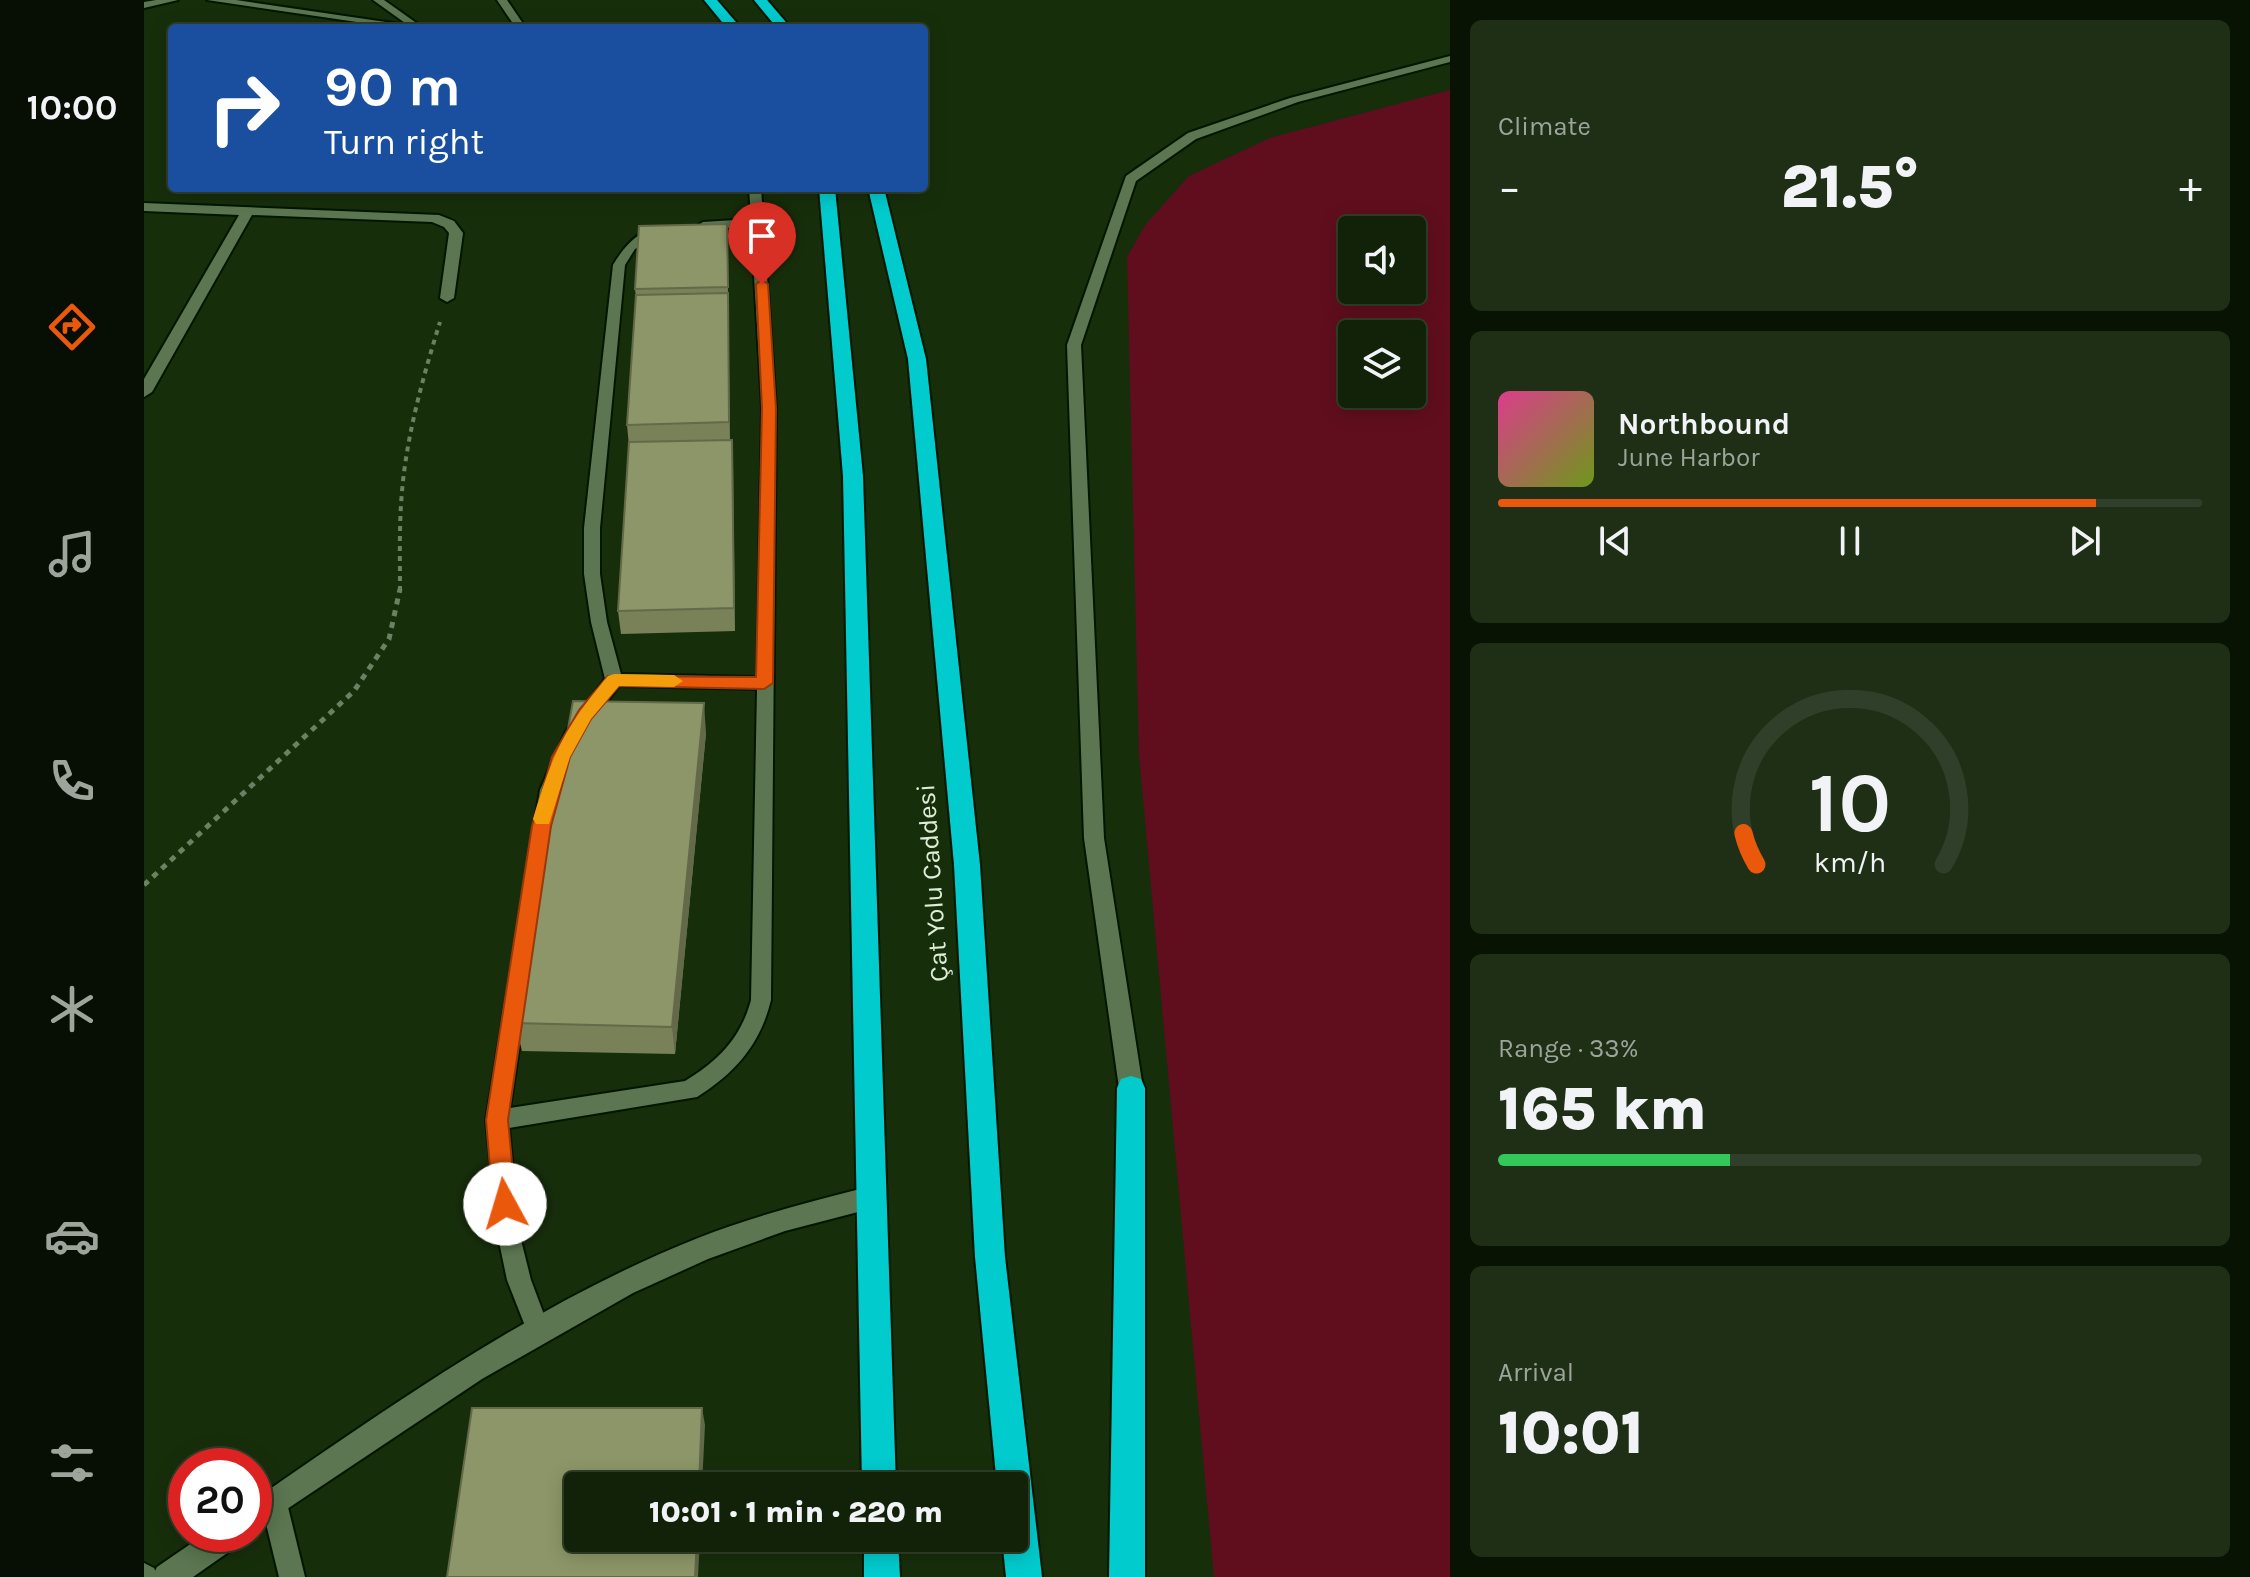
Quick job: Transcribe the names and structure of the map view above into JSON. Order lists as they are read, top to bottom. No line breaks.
{"streets":{"highway":["Çat Yolu Caddesi"]},"page":{"tabs":"10:00","tile":["Climate",["Range · 33%","165 km"],["Arrival","10:01"]],"turn":["90 m","Turn right"],"heat":["−","21.5°","+"],"song":["Northbound","June Harbor"],"limit":"20","trip":"10:01 · 1 min · 220 m","gauge":["10","km/h"]}}
